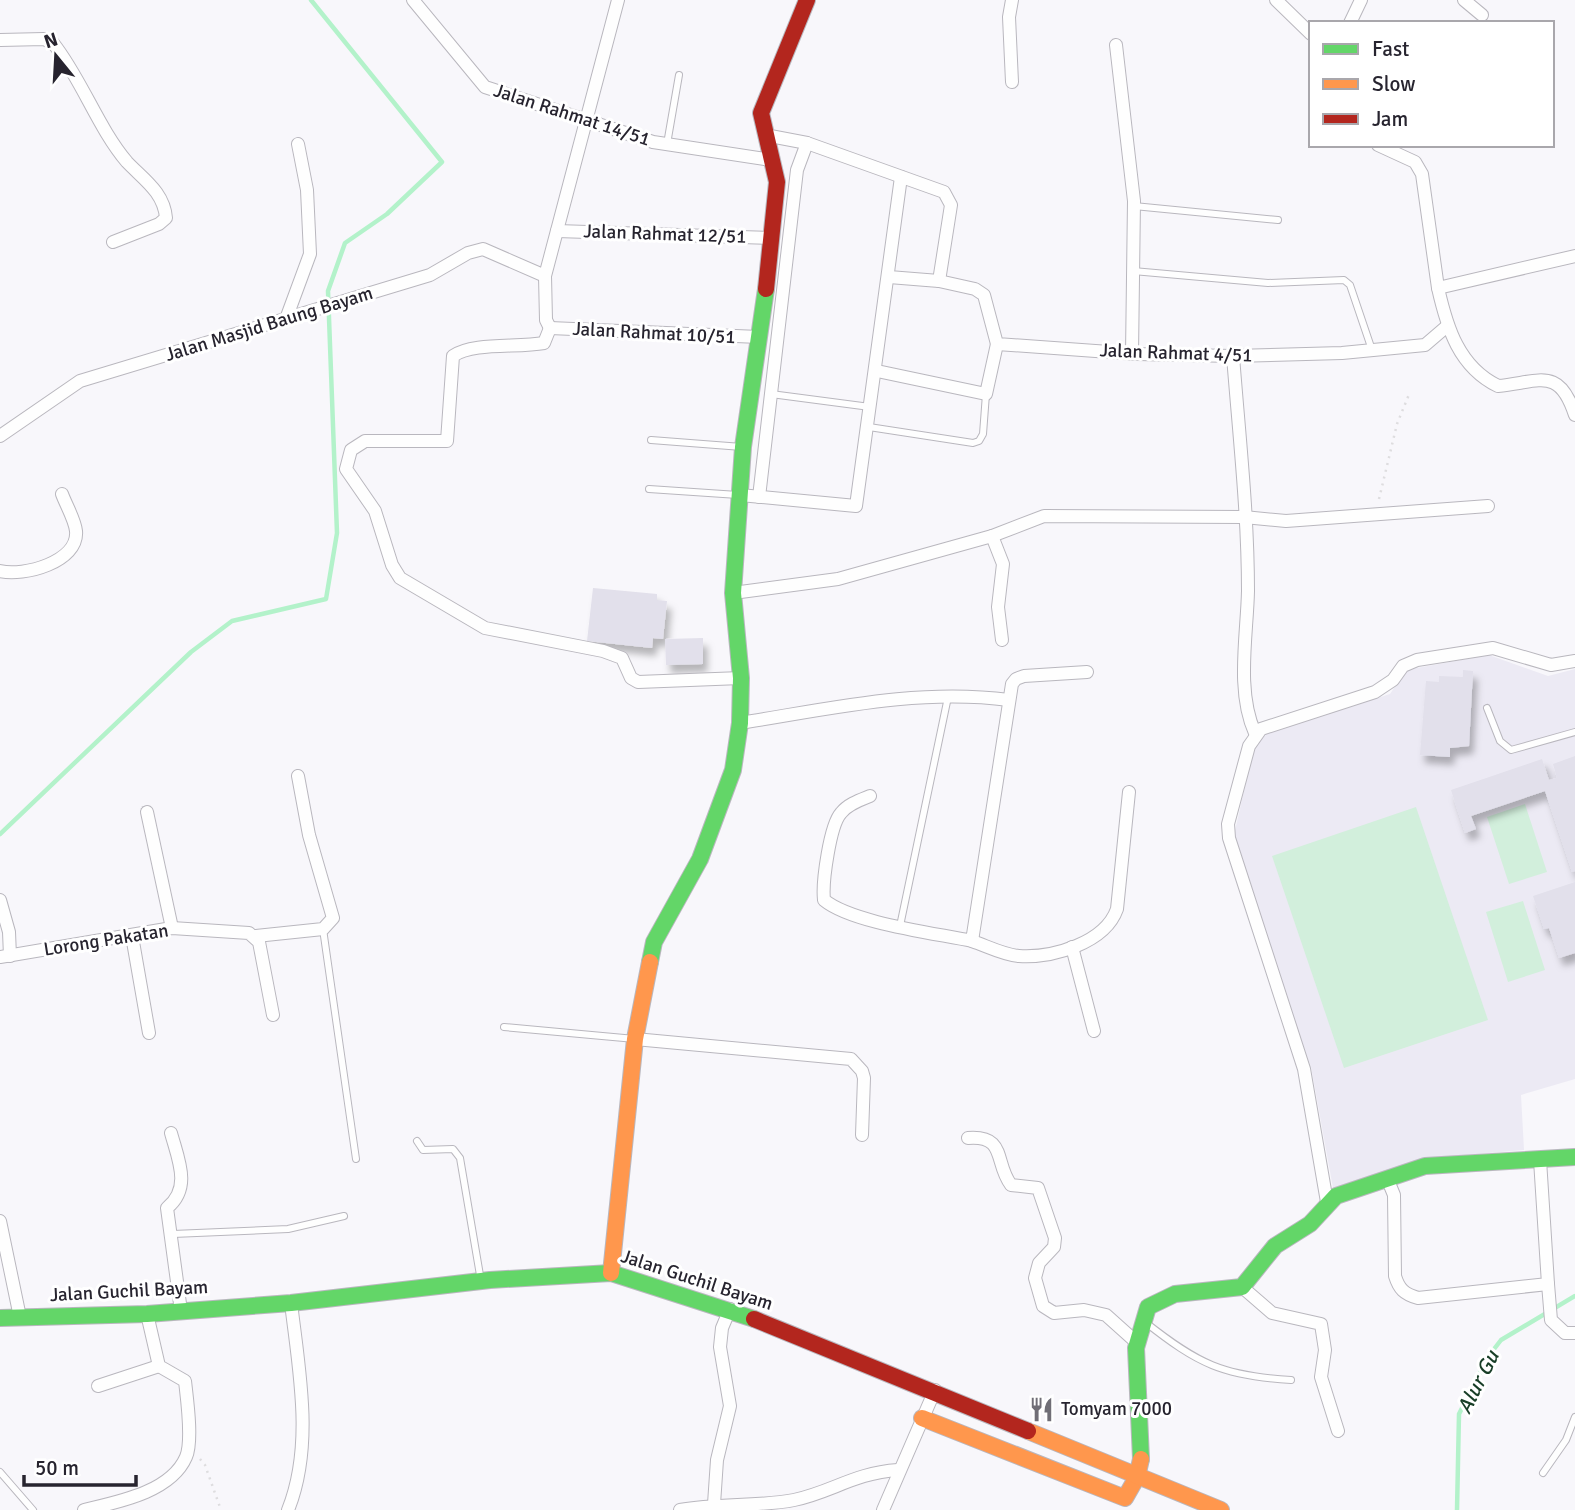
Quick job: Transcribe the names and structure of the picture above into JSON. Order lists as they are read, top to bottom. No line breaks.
{"streets":{"street":["Jalan Rahmat 14/51","Jalan Rahmat 12/51","Jalan Masjid Baung Bayam","Jalan Rahmat 10/51","Jalan Rahmat 4/51","Lorong Pakatan","Jalan Guchil Bayam"]},"water":["Alur Gu"],"places":{"restaurant":["Tomyam 7000"]},"legend":["Fast","Slow","Jam"],"scale_bar":"50 m","north":"top"}
